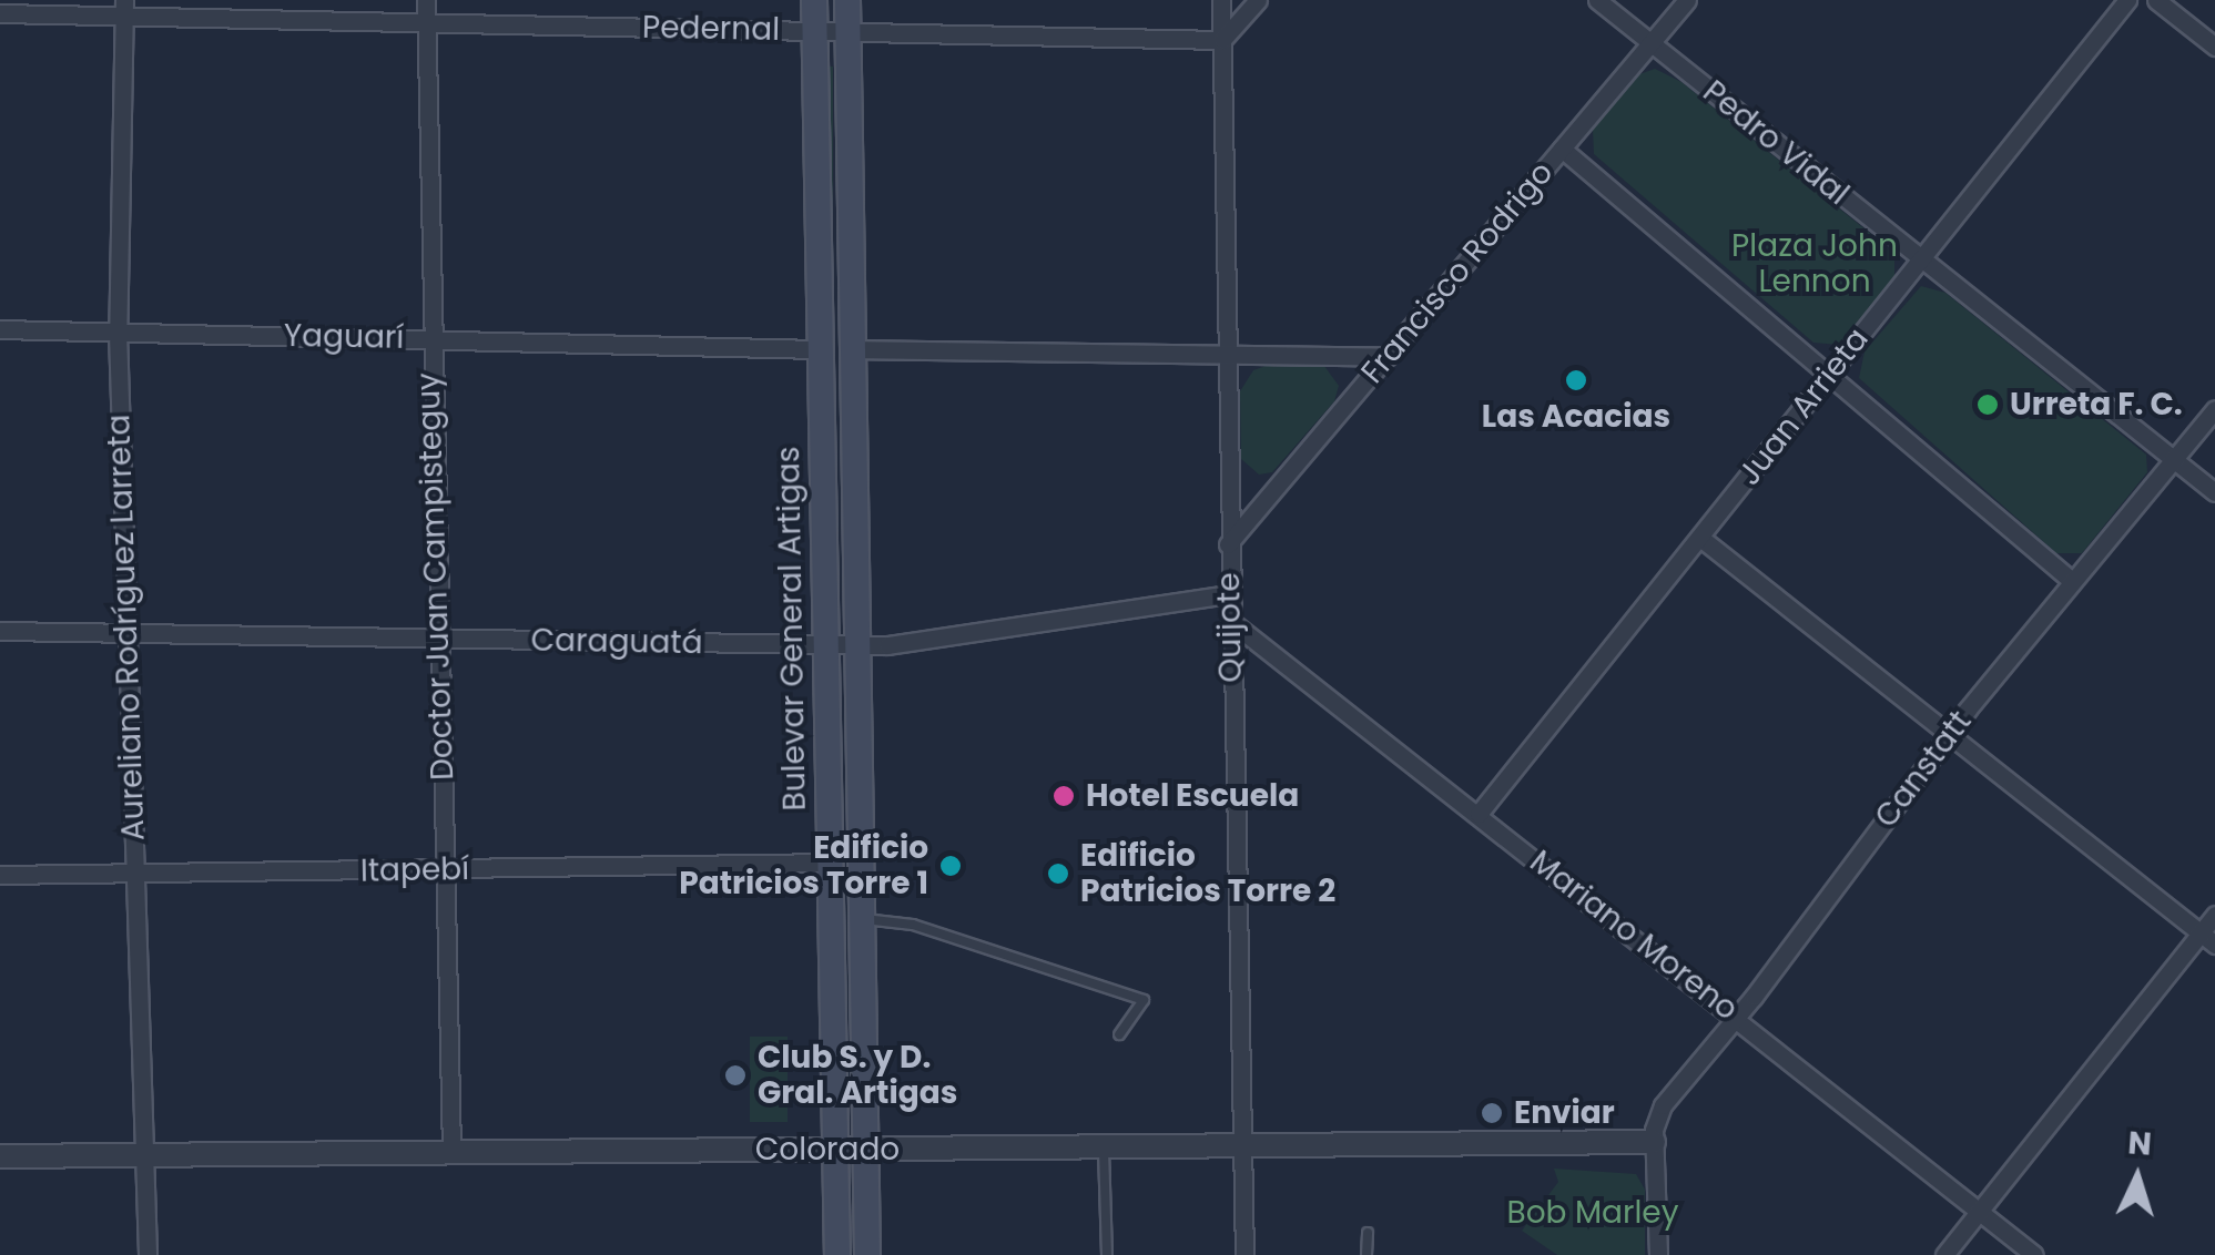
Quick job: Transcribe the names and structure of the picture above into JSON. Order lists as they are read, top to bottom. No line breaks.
{"streets":{"main road":["Bulevar General Artigas"],"street":["Pedernal","Pedro Vidal","Francisco Rodrigo","Yaguarí","Juan Arrieta","Doctor Juan Campisteguy","Aureliano Rodríguez Larreta","Quijote","Caraguatá","Canstatt","Itapebí","Mariano Moreno","Colorado"]},"crossings":[["Pedernal","Doctor Juan Campisteguy"],["Pedernal","Aureliano Rodríguez Larreta"],["Pedernal","Quijote"],["Pedernal","Bulevar General Artigas"],["Pedro Vidal","Francisco Rodrigo"],["Pedro Vidal","Juan Arrieta"],["Pedro Vidal","Canstatt"],["Francisco Rodrigo","Quijote"],["Yaguarí","Doctor Juan Campisteguy"],["Yaguarí","Aureliano Rodríguez Larreta"],["Yaguarí","Bulevar General Artigas"],["Juan Arrieta","Mariano Moreno"],["Doctor Juan Campisteguy","Caraguatá"],["Doctor Juan Campisteguy","Itapebí"],["Doctor Juan Campisteguy","Colorado"],["Aureliano Rodríguez Larreta","Caraguatá"],["Aureliano Rodríguez Larreta","Itapebí"],["Aureliano Rodríguez Larreta","Colorado"],["Quijote","Caraguatá"],["Quijote","Mariano Moreno"],["Quijote","Colorado"],["Bulevar General Artigas","Caraguatá"],["Bulevar General Artigas","Itapebí"],["Bulevar General Artigas","Colorado"],["Canstatt","Mariano Moreno"],["Canstatt","Colorado"]],"parks":["Plaza John Lennon","Bob Marley"],"places":["Las Acacias","Urreta F. C.","Hotel Escuela","Edificio Patricios Torre 1","Edificio Patricios Torre 2","Club S. y D. Gral. Artigas","Enviar"],"north":"top"}
